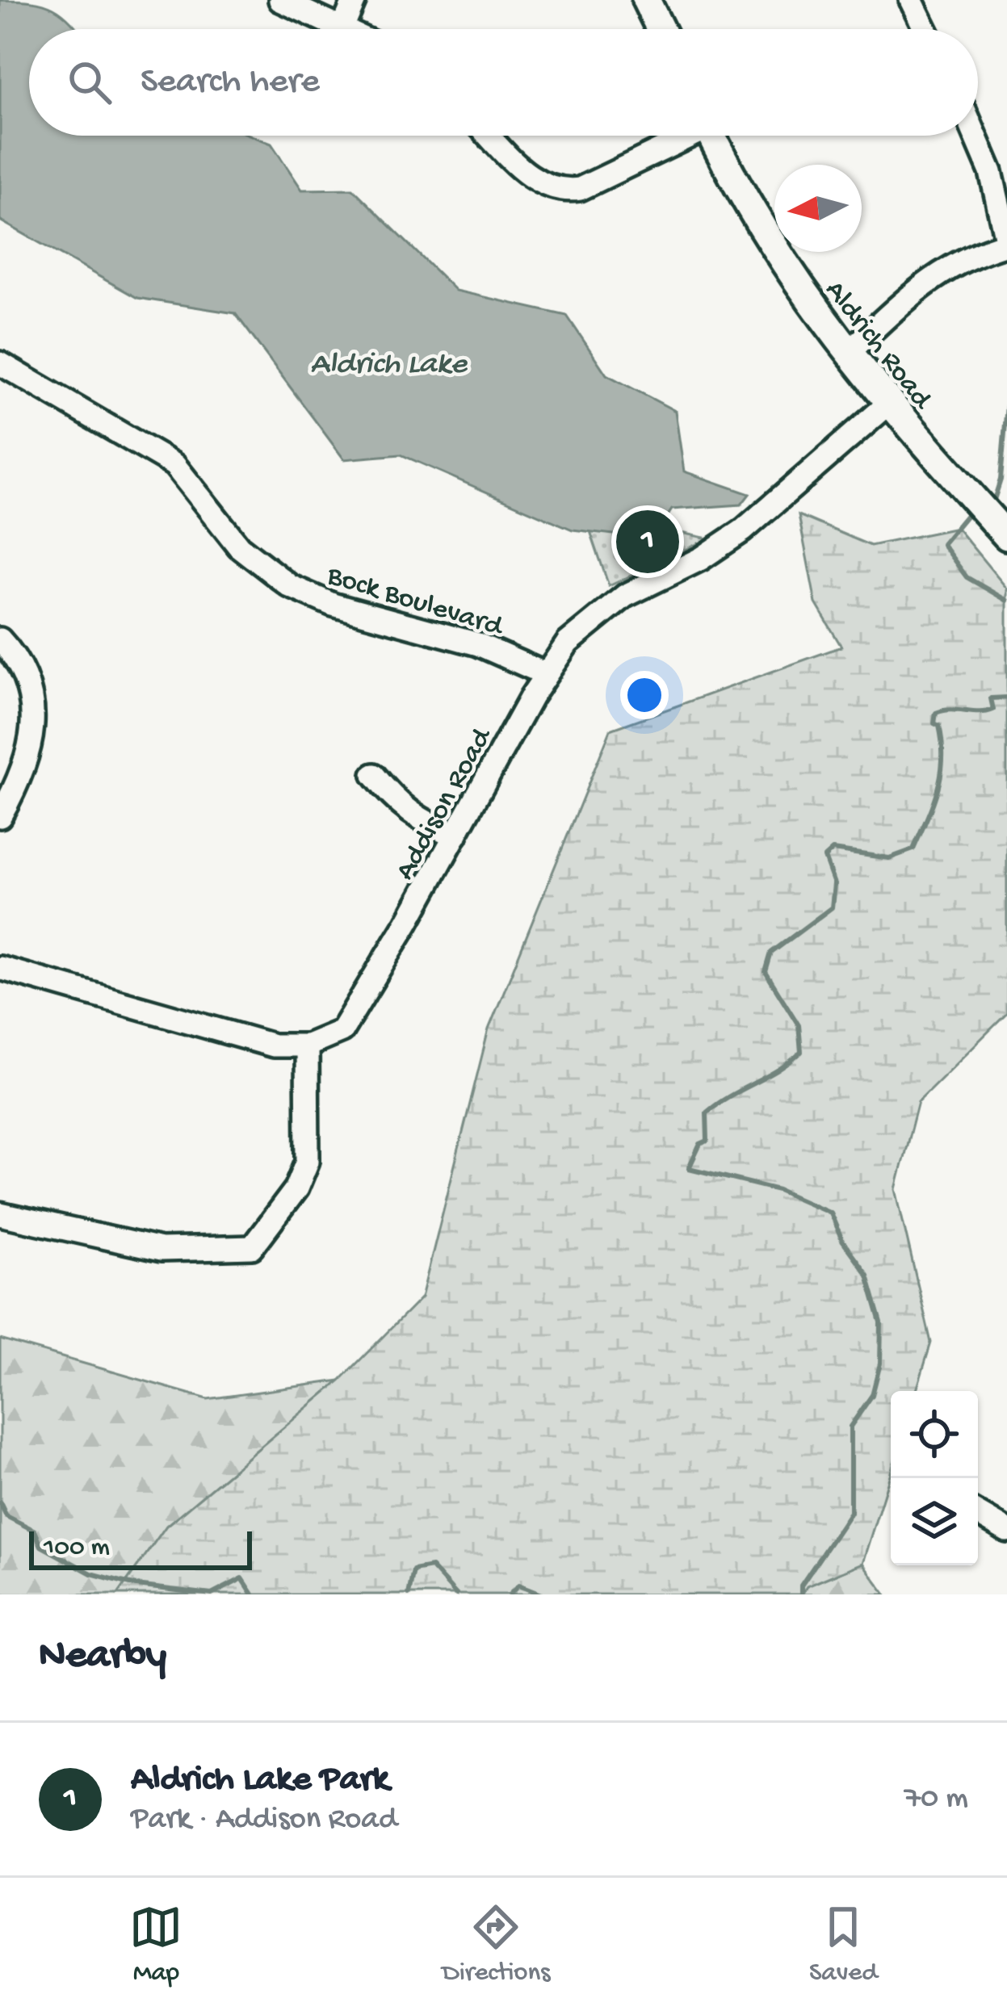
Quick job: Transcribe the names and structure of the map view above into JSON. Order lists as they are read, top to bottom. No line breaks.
{"streets":{"main road":["Aldrich Road"],"street":["Bock Boulevard","Addison Road"]},"crossings":[["Aldrich Road","Addison Road"],["Bock Boulevard","Addison Road"]],"water":["Aldrich Lake"],"scale_bar":"100 m","north":"left","page":{"search":"Search here","pins":"1","scale":"100 m","heading":"Nearby","list":[{"mark":"1","name":"Aldrich Lake Park","note":"Park · Addison Road","value":"70 m"}],"nav":["Map","Directions","Saved"]}}
